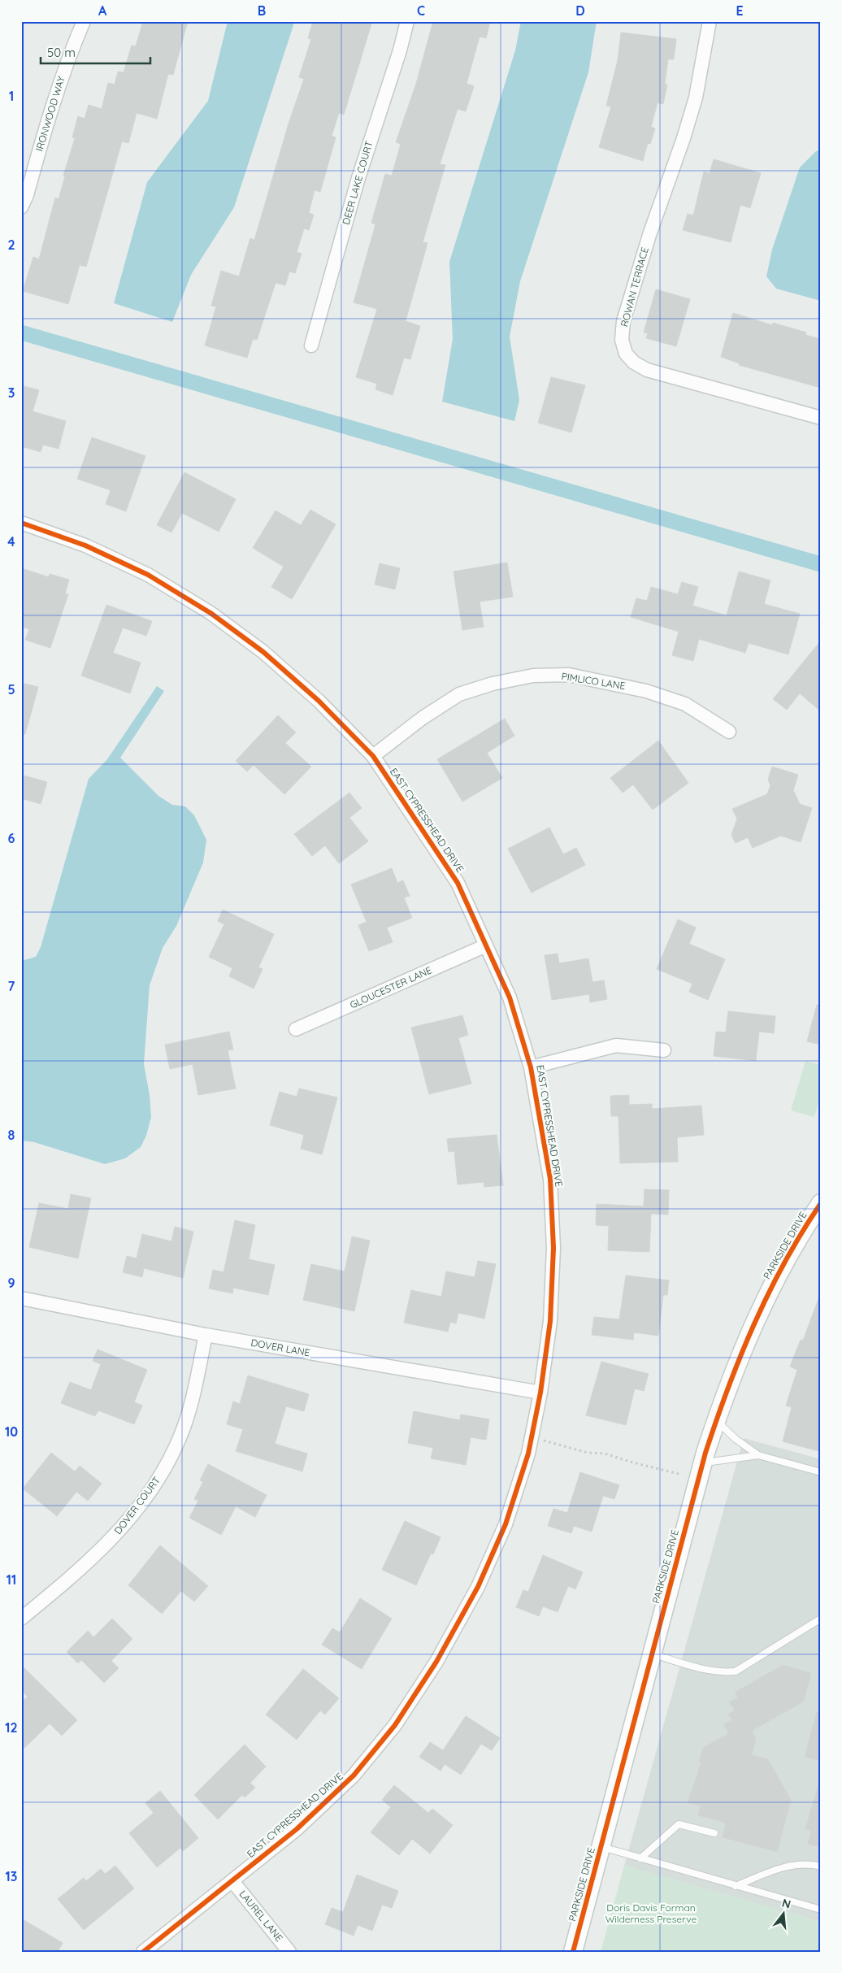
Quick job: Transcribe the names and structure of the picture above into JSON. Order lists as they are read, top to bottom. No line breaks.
{"streets":{"street":["IRONWOOD WAY","DEER LAKE COURT","ROWAN TERRACE","PIMLICO LANE","EAST CYPRESSHEAD DRIVE","GLOUCESTER LANE","PARKSIDE DRIVE","DOVER LANE","DOVER COURT","LAUREL LANE"]},"crossings":[["PIMLICO LANE","EAST CYPRESSHEAD DRIVE"],["EAST CYPRESSHEAD DRIVE","GLOUCESTER LANE"],["EAST CYPRESSHEAD DRIVE","DOVER LANE"],["EAST CYPRESSHEAD DRIVE","LAUREL LANE"],["DOVER LANE","DOVER COURT"]],"parks":["Doris Davis Forman Wilderness Preserve"],"scale_bar":"50 m","north":"top","grid":{"columns":["A","B","C","D","E"],"rows":["1","2","3","4","5","6","7","8","9","10","11","12","13"]}}
